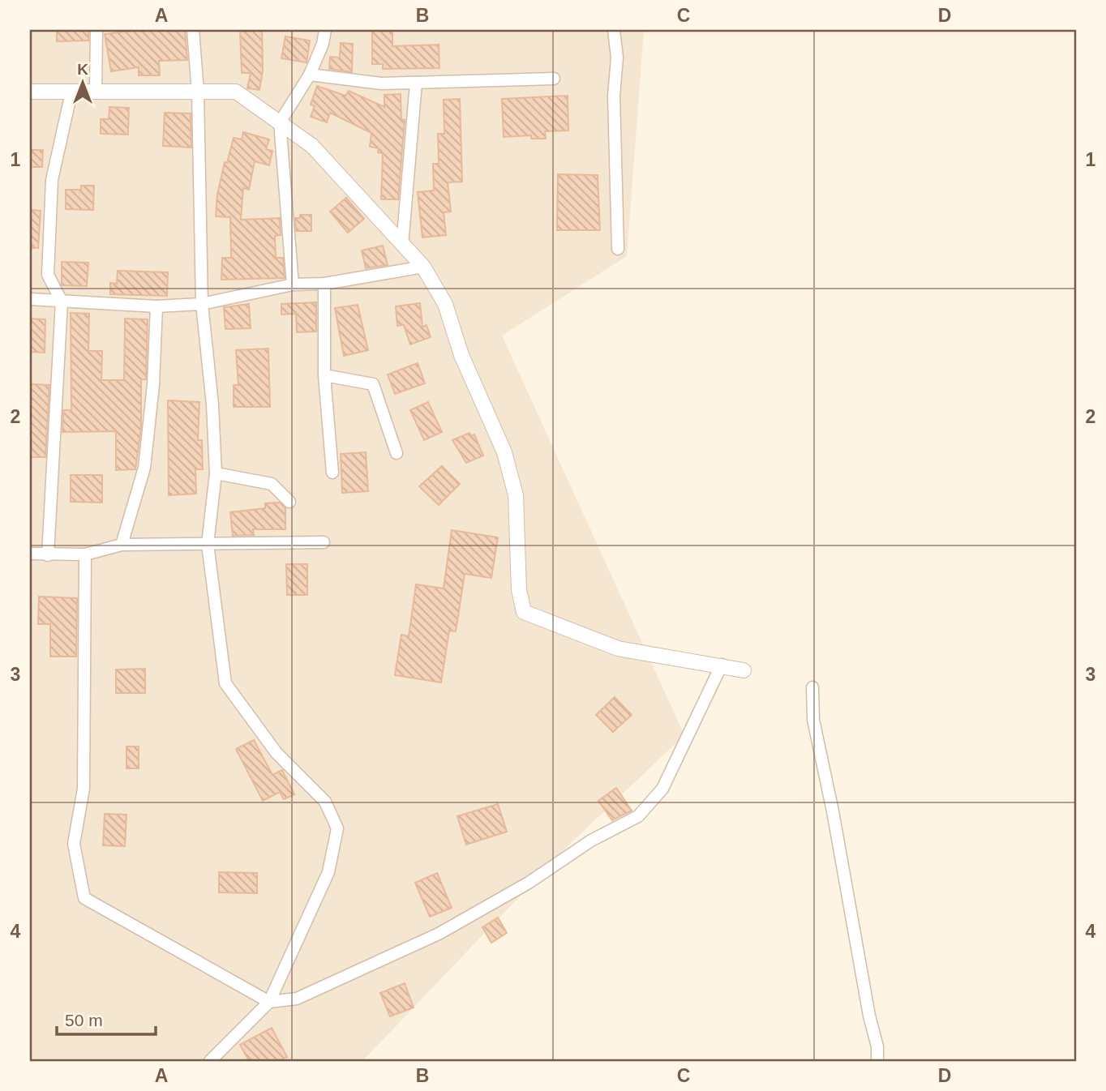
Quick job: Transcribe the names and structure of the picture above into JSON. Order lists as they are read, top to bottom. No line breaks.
{"scale_bar":"50 m","north":"top","grid":{"columns":["A","B","C","D"],"rows":["1","2","3","4"]}}
